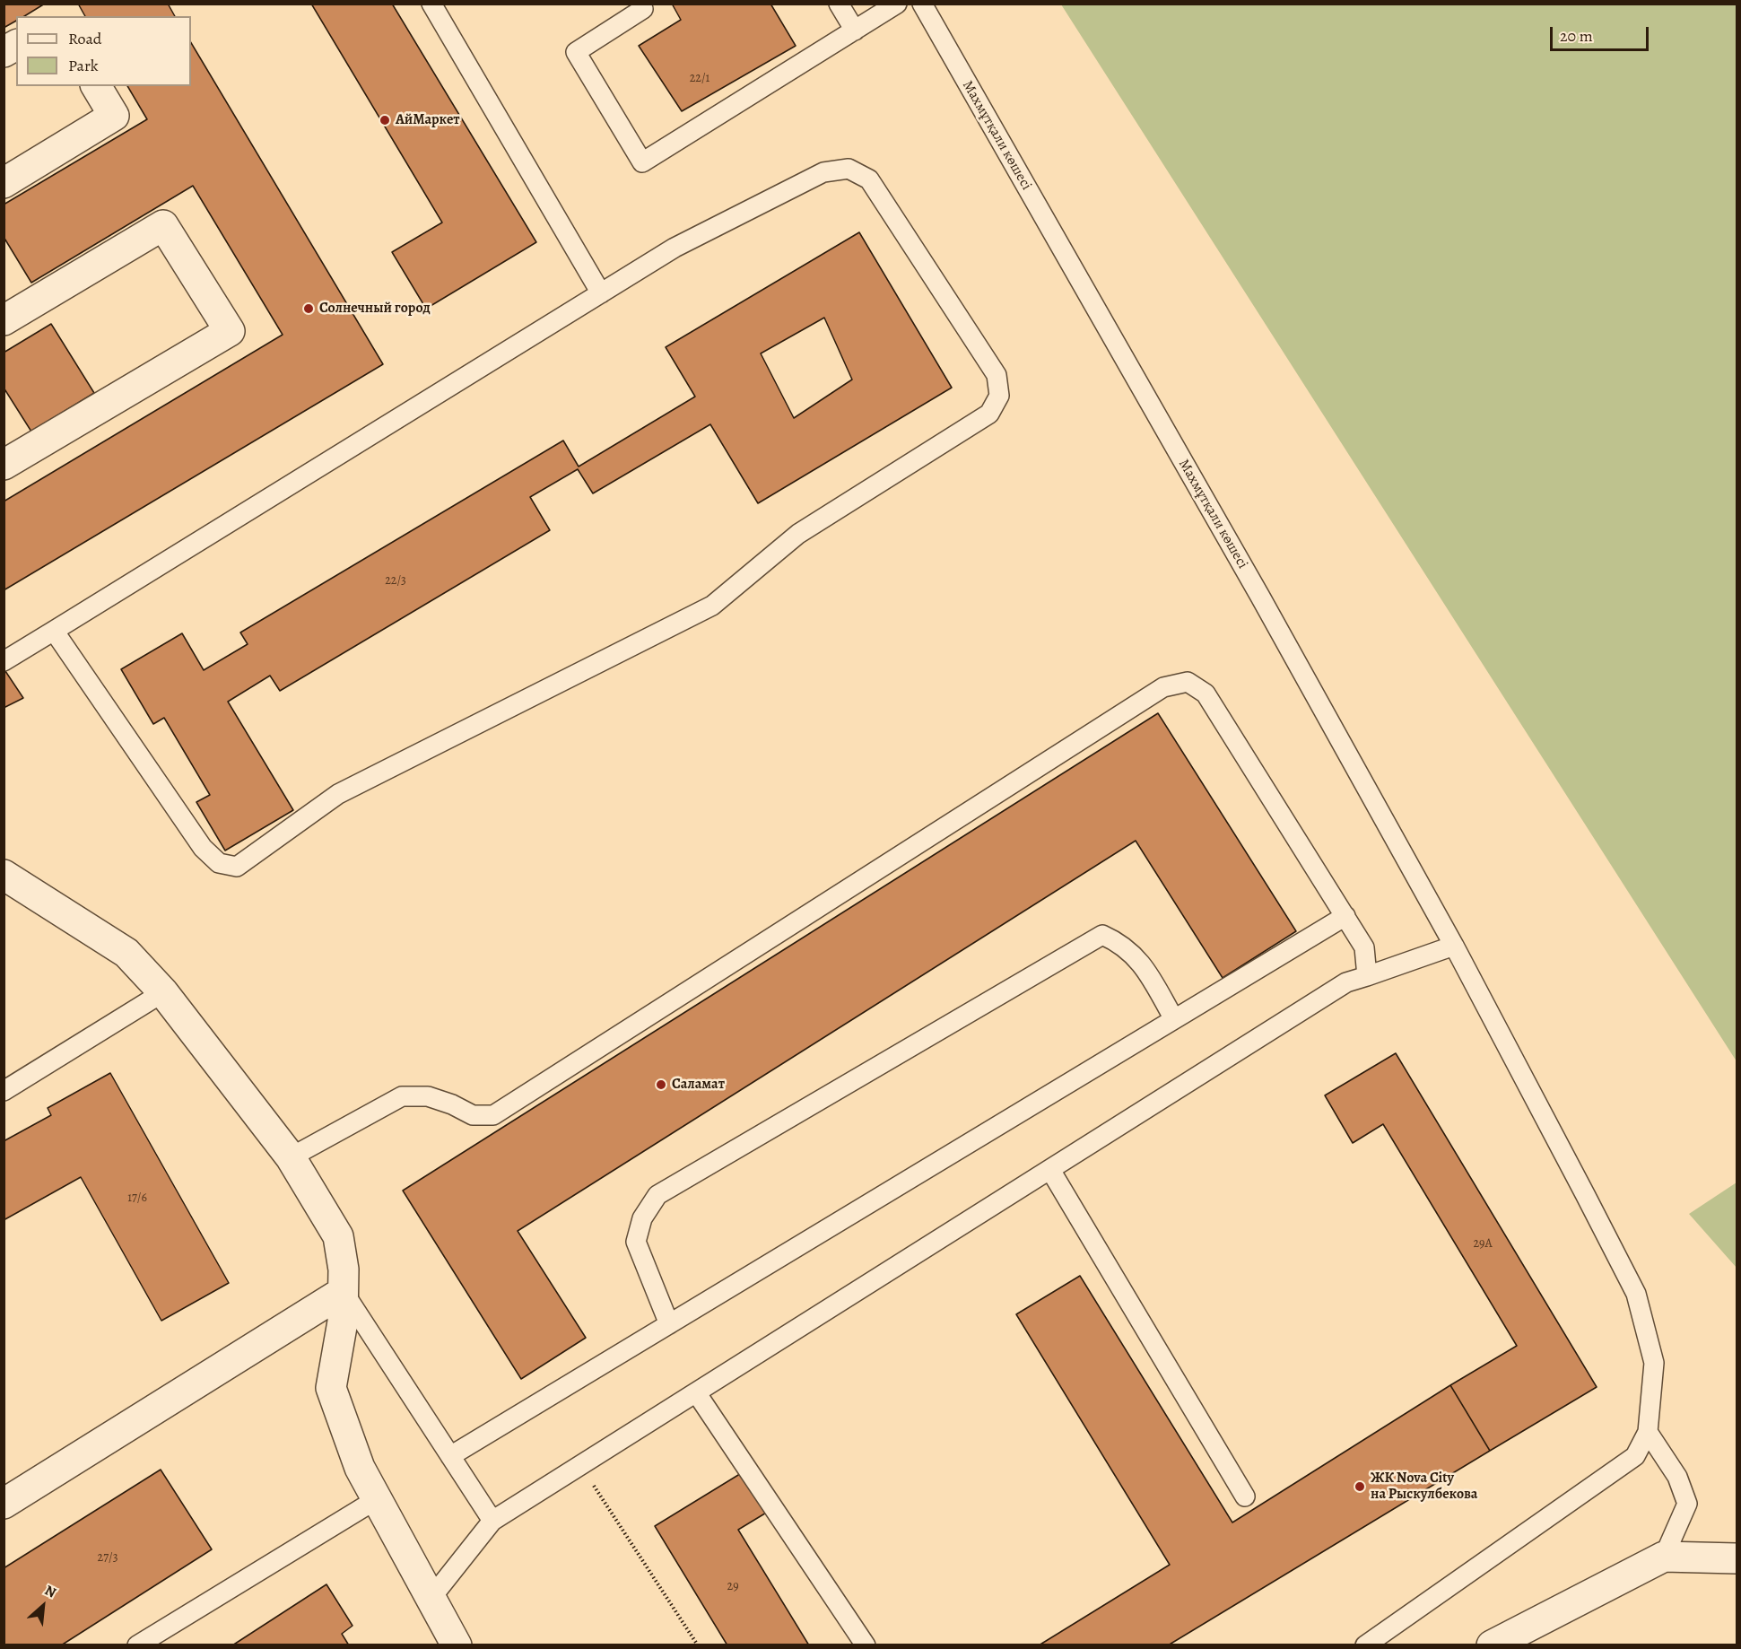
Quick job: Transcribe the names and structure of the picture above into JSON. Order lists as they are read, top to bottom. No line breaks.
{"streets":{"lane":["Махмұтқали көшесі"]},"places":["АйМаркет","Солнечный город","Саламат","ЖК Nova City на Рыскулбекова"],"house_numbers":["22/1","22/3","17/6","29А","27/3","29"],"legend":["Road","Park"],"scale_bar":"20 m","north":"top right"}
